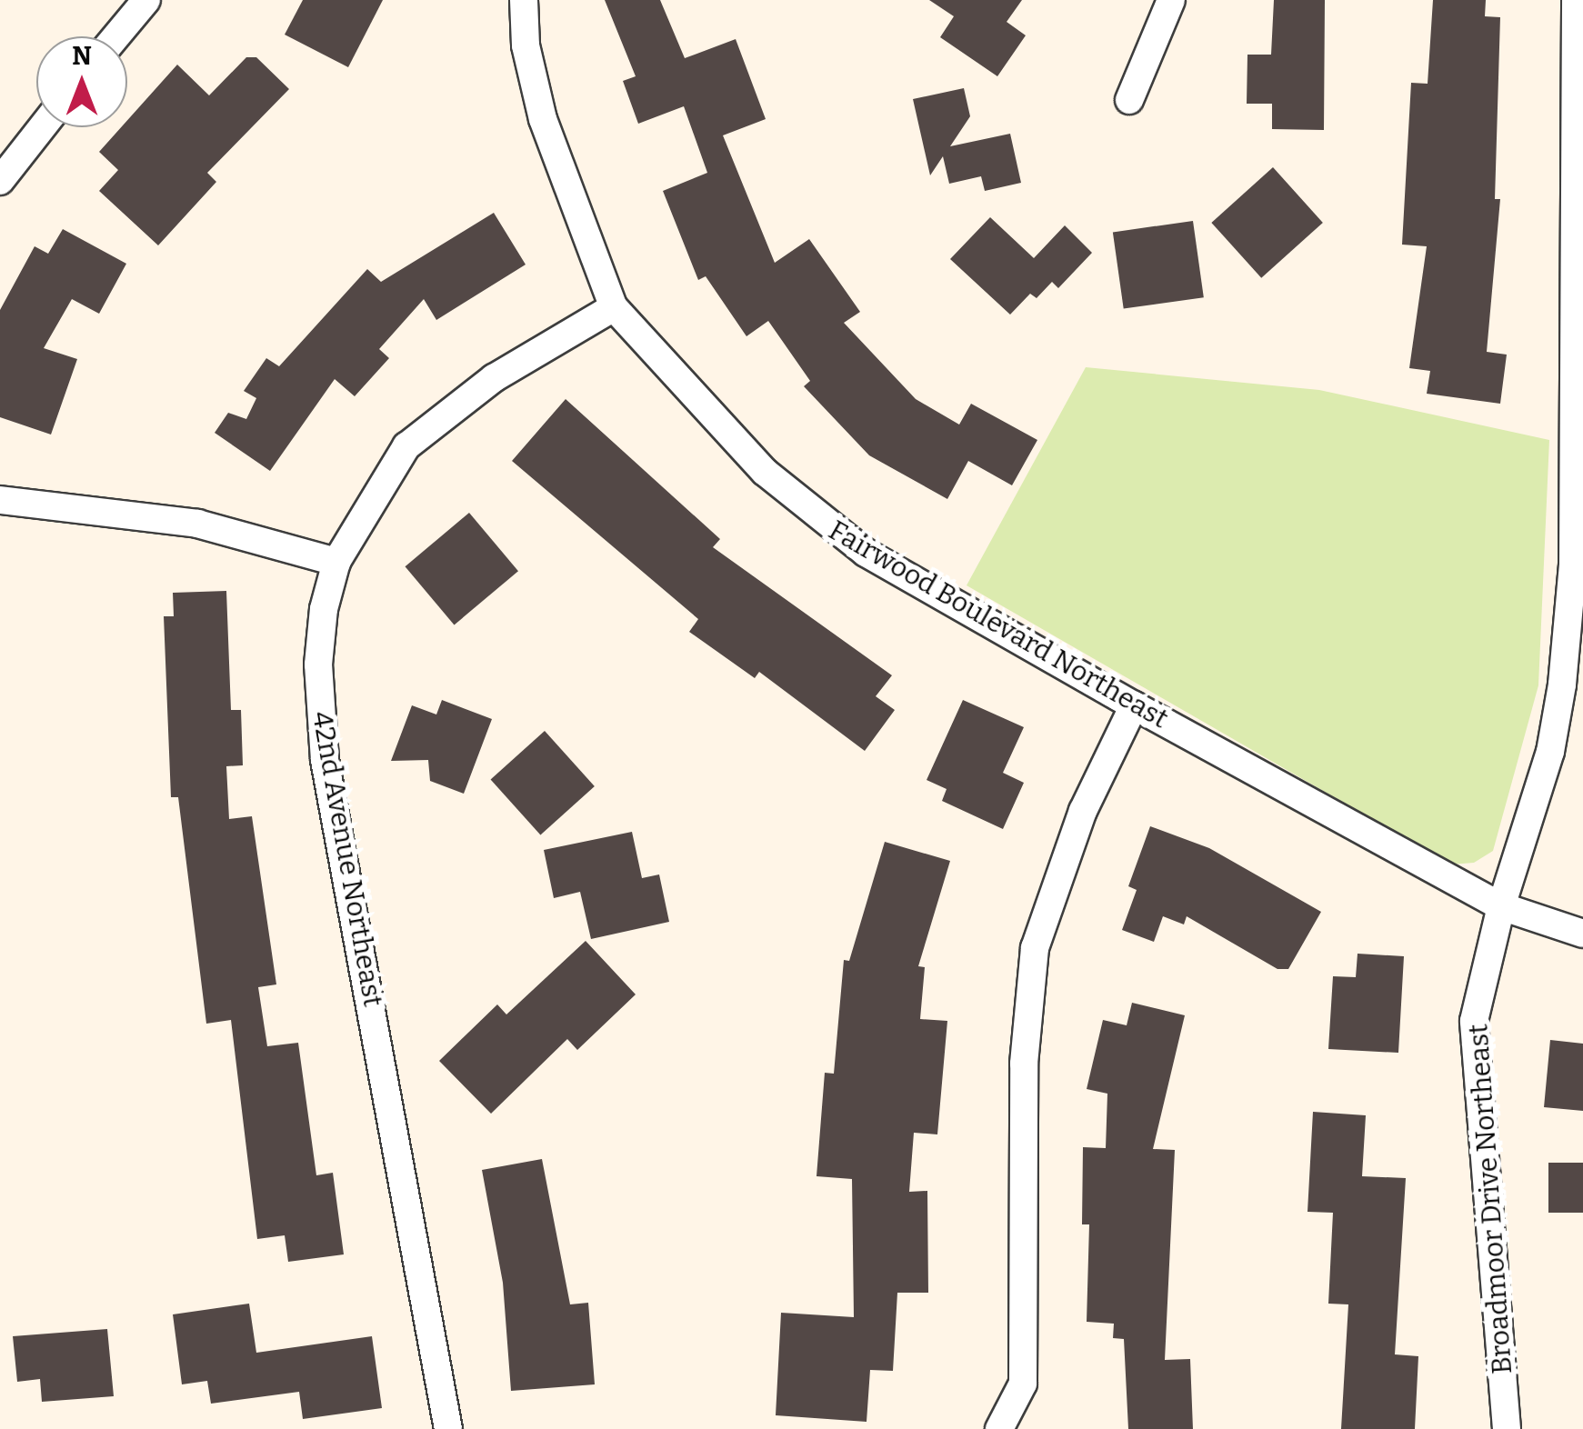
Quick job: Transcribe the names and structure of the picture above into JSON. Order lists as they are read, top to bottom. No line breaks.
{"streets":{"street":["Fairwood Boulevard Northeast","42nd Avenue Northeast","Broadmoor Drive Northeast"]},"crossings":[["Fairwood Boulevard Northeast","42nd Avenue Northeast"],["Fairwood Boulevard Northeast","Broadmoor Drive Northeast"]],"north":"top"}
